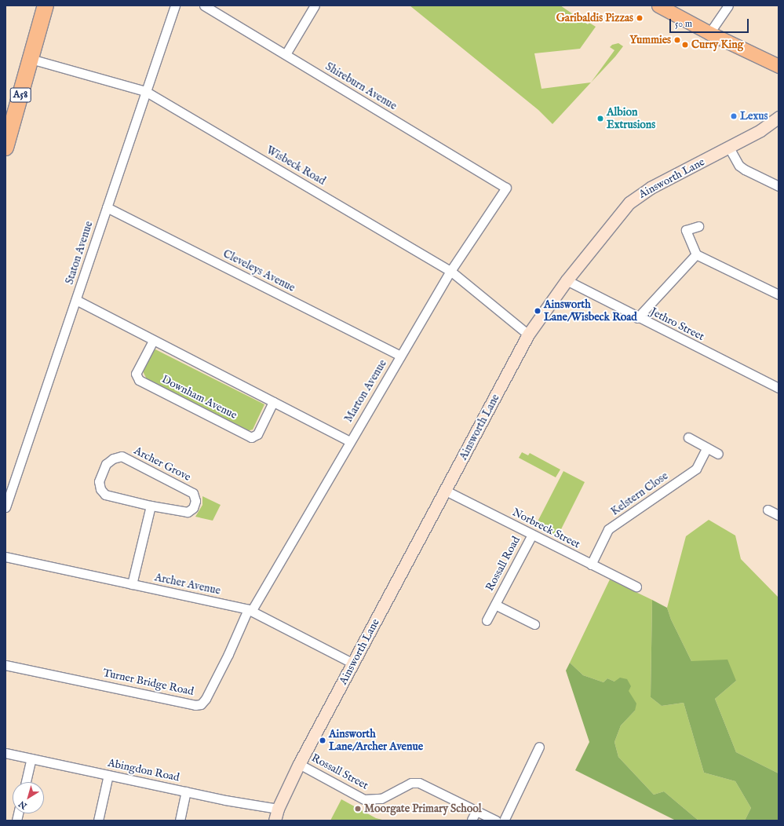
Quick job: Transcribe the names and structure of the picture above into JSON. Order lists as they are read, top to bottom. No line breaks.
{"streets":{"highway":["A58"],"main road":["Ainsworth Lane"],"street":["Shireburn Avenue","Wisbeck Road","Staton Avenue","Cleveleys Avenue","Jethro Street","Marton Avenue","Downham Avenue","Archer Grove","Kelstern Close","Norbreck Street","Rossall Road","Archer Avenue","Turner Bridge Road","Abingdon Road","Rossall Street"]},"crossings":[["Shireburn Avenue","Marton Avenue"],["A58","Wisbeck Road"],["Wisbeck Road","Ainsworth Lane"],["Wisbeck Road","Staton Avenue"],["Wisbeck Road","Marton Avenue"],["Ainsworth Lane","Jethro Street"],["Ainsworth Lane","Norbreck Street"],["Ainsworth Lane","Archer Avenue"],["Ainsworth Lane","Abingdon Road"],["Ainsworth Lane","Rossall Street"],["Staton Avenue","Cleveleys Avenue"],["Cleveleys Avenue","Marton Avenue"],["Marton Avenue","Archer Avenue"],["Marton Avenue","Turner Bridge Road"],["Kelstern Close","Norbreck Street"],["Norbreck Street","Rossall Road"],["Archer Avenue","Turner Bridge Road"]],"places":["Garibaldis Pizzas","Yummies","Curry King","Lexus","Albion Extrusions","Ainsworth Lane/Wisbeck Road","Ainsworth Lane/Archer Avenue","Moorgate Primary School"],"scale_bar":"50 m","north":"bottom left"}
